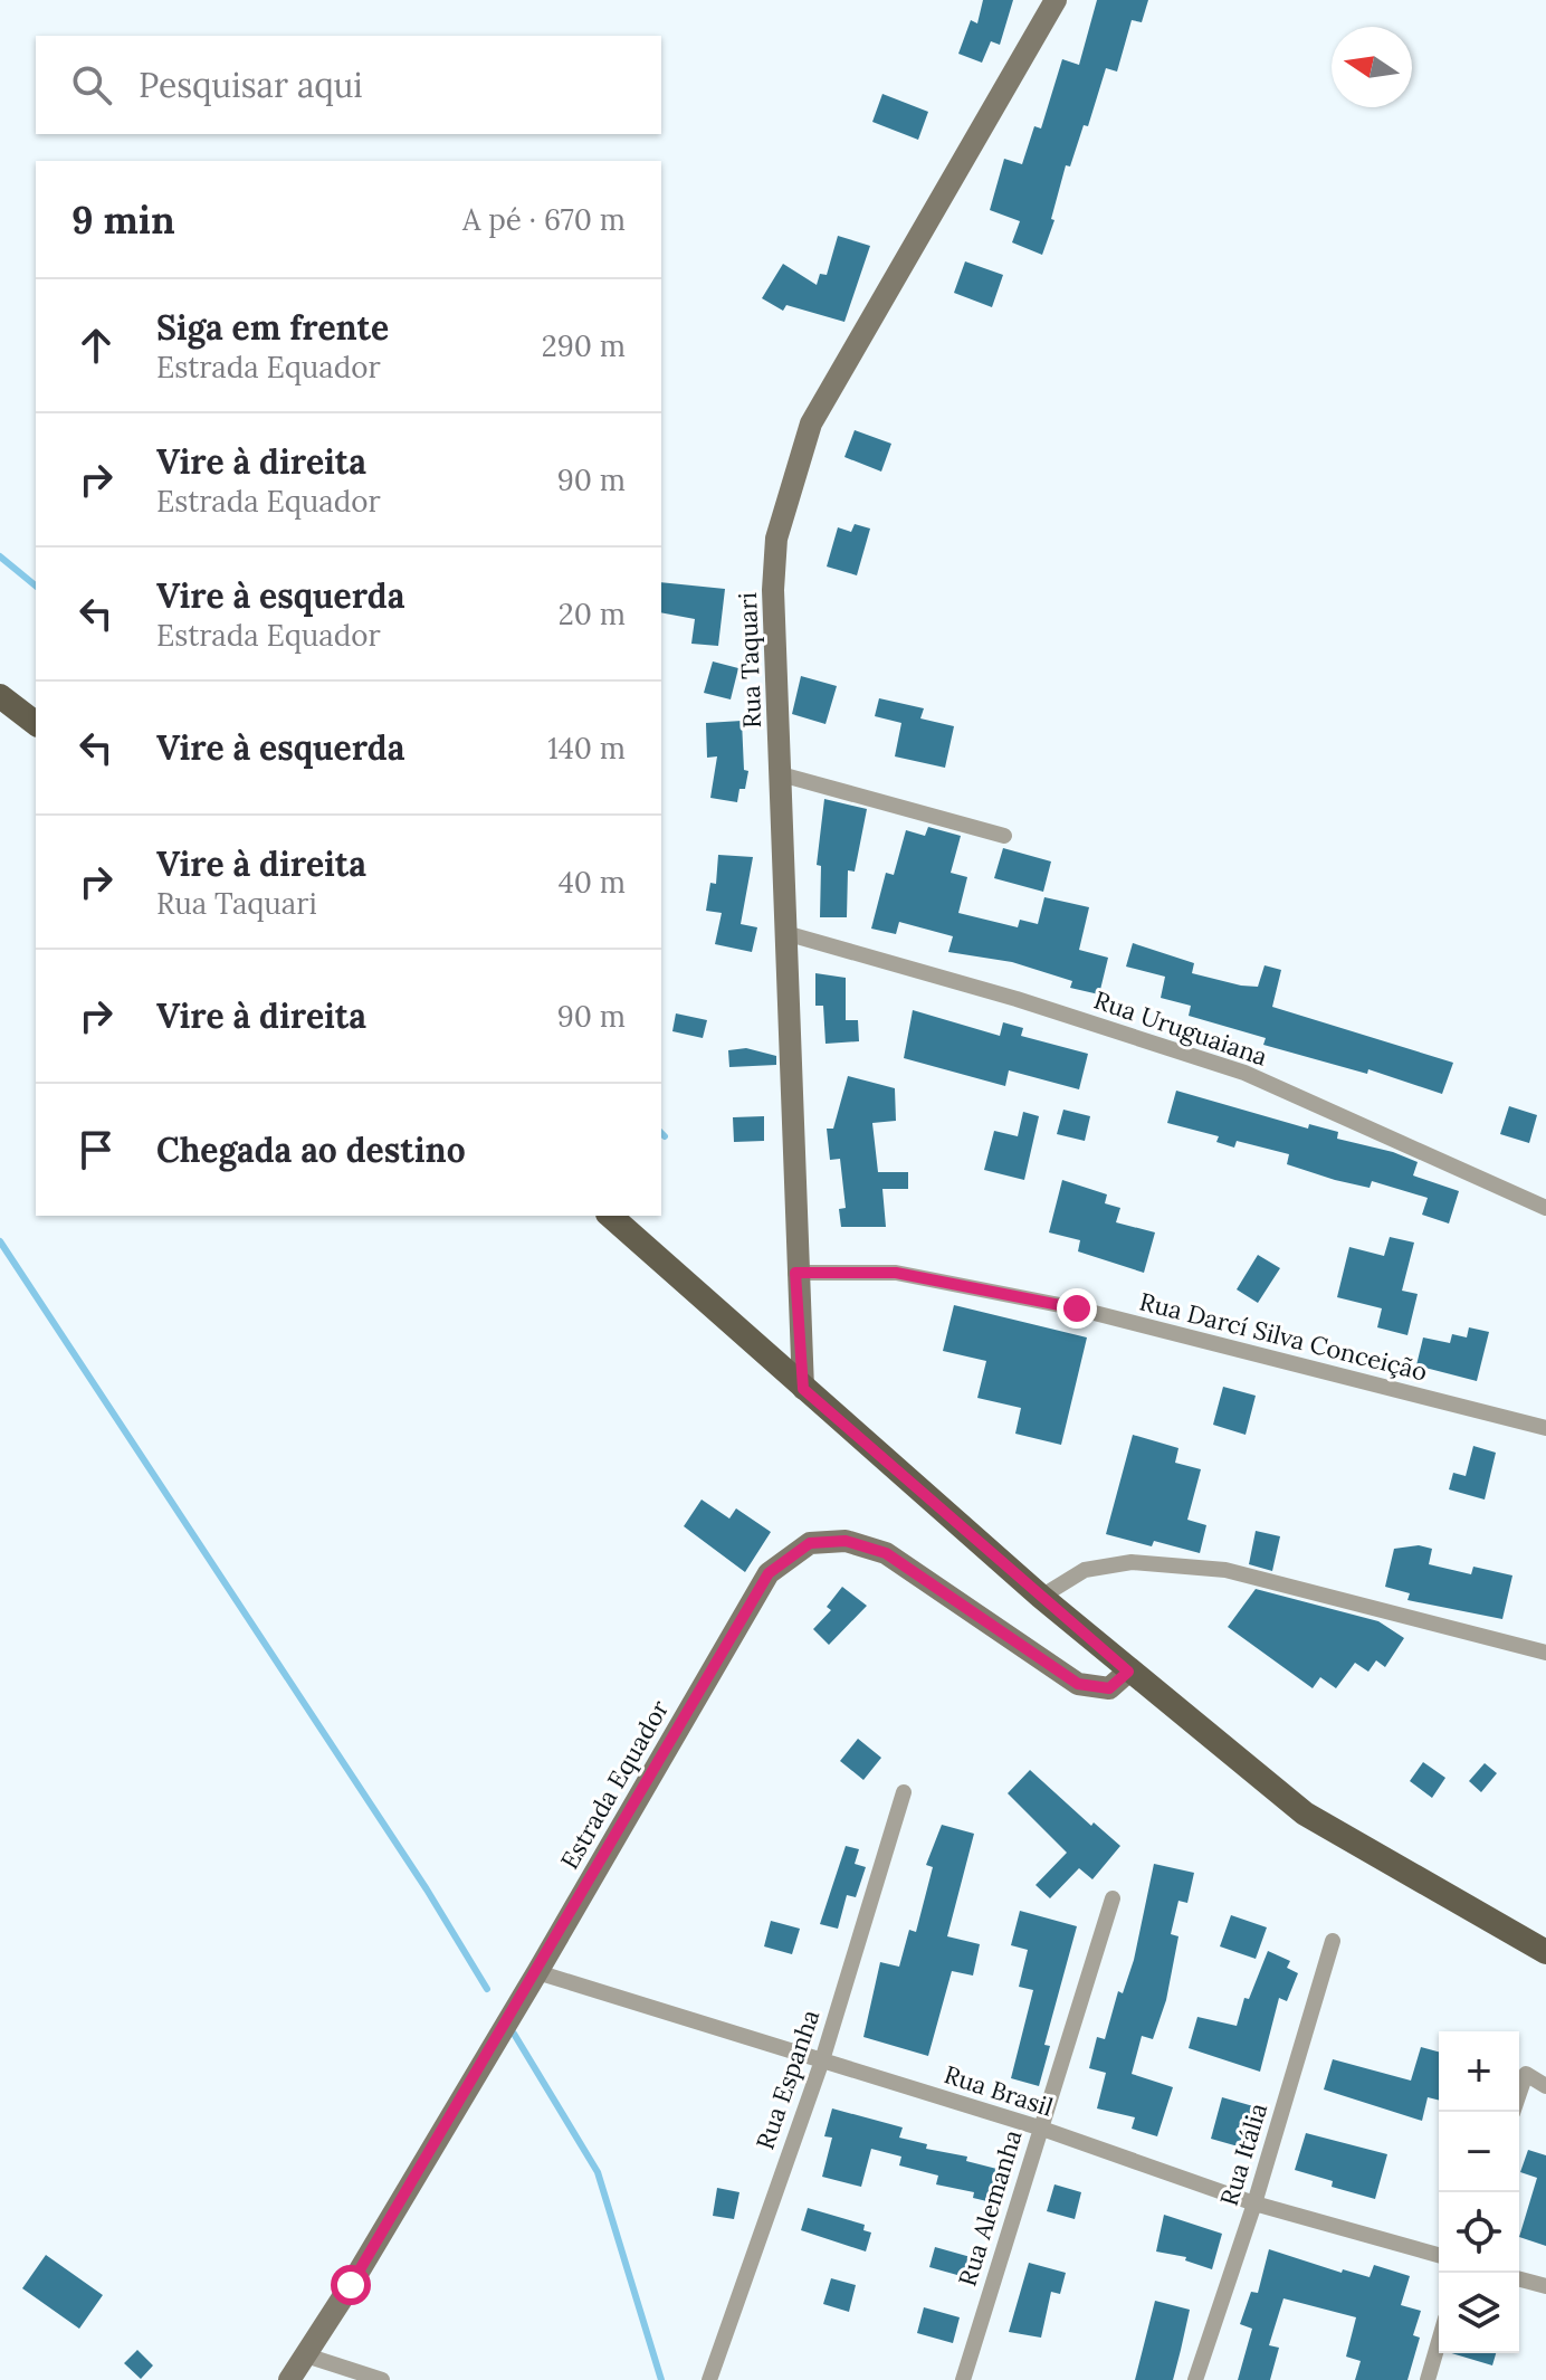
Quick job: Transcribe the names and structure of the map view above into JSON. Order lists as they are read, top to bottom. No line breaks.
{"streets":{"street":["Rua Taquari","Rua Uruguaiana","Rua Darcí Silva Conceição","Estrada Equador","Rua Espanha","Rua Brasil","Rua Itália","Rua Alemanha"]},"crossings":[["Rua Taquari","Rua Uruguaiana"],["Rua Taquari","Rua Darcí Silva Conceição"],["Estrada Equador","Rua Brasil"],["Rua Espanha","Rua Brasil"],["Rua Brasil","Rua Itália"],["Rua Brasil","Rua Alemanha"]],"north":"left","page":{"search":"Pesquisar aqui","heading":["9 min","A pé · 670 m"],"list":[["Siga em frente","Estrada Equador","290 m"],["Vire à direita","Estrada Equador","90 m"],["Vire à esquerda","Estrada Equador","20 m"],["Vire à esquerda","140 m"],["Vire à direita","Rua Taquari","40 m"],["Vire à direita","90 m"],"Chegada ao destino"],"map_buttons":["+","−"]}}
